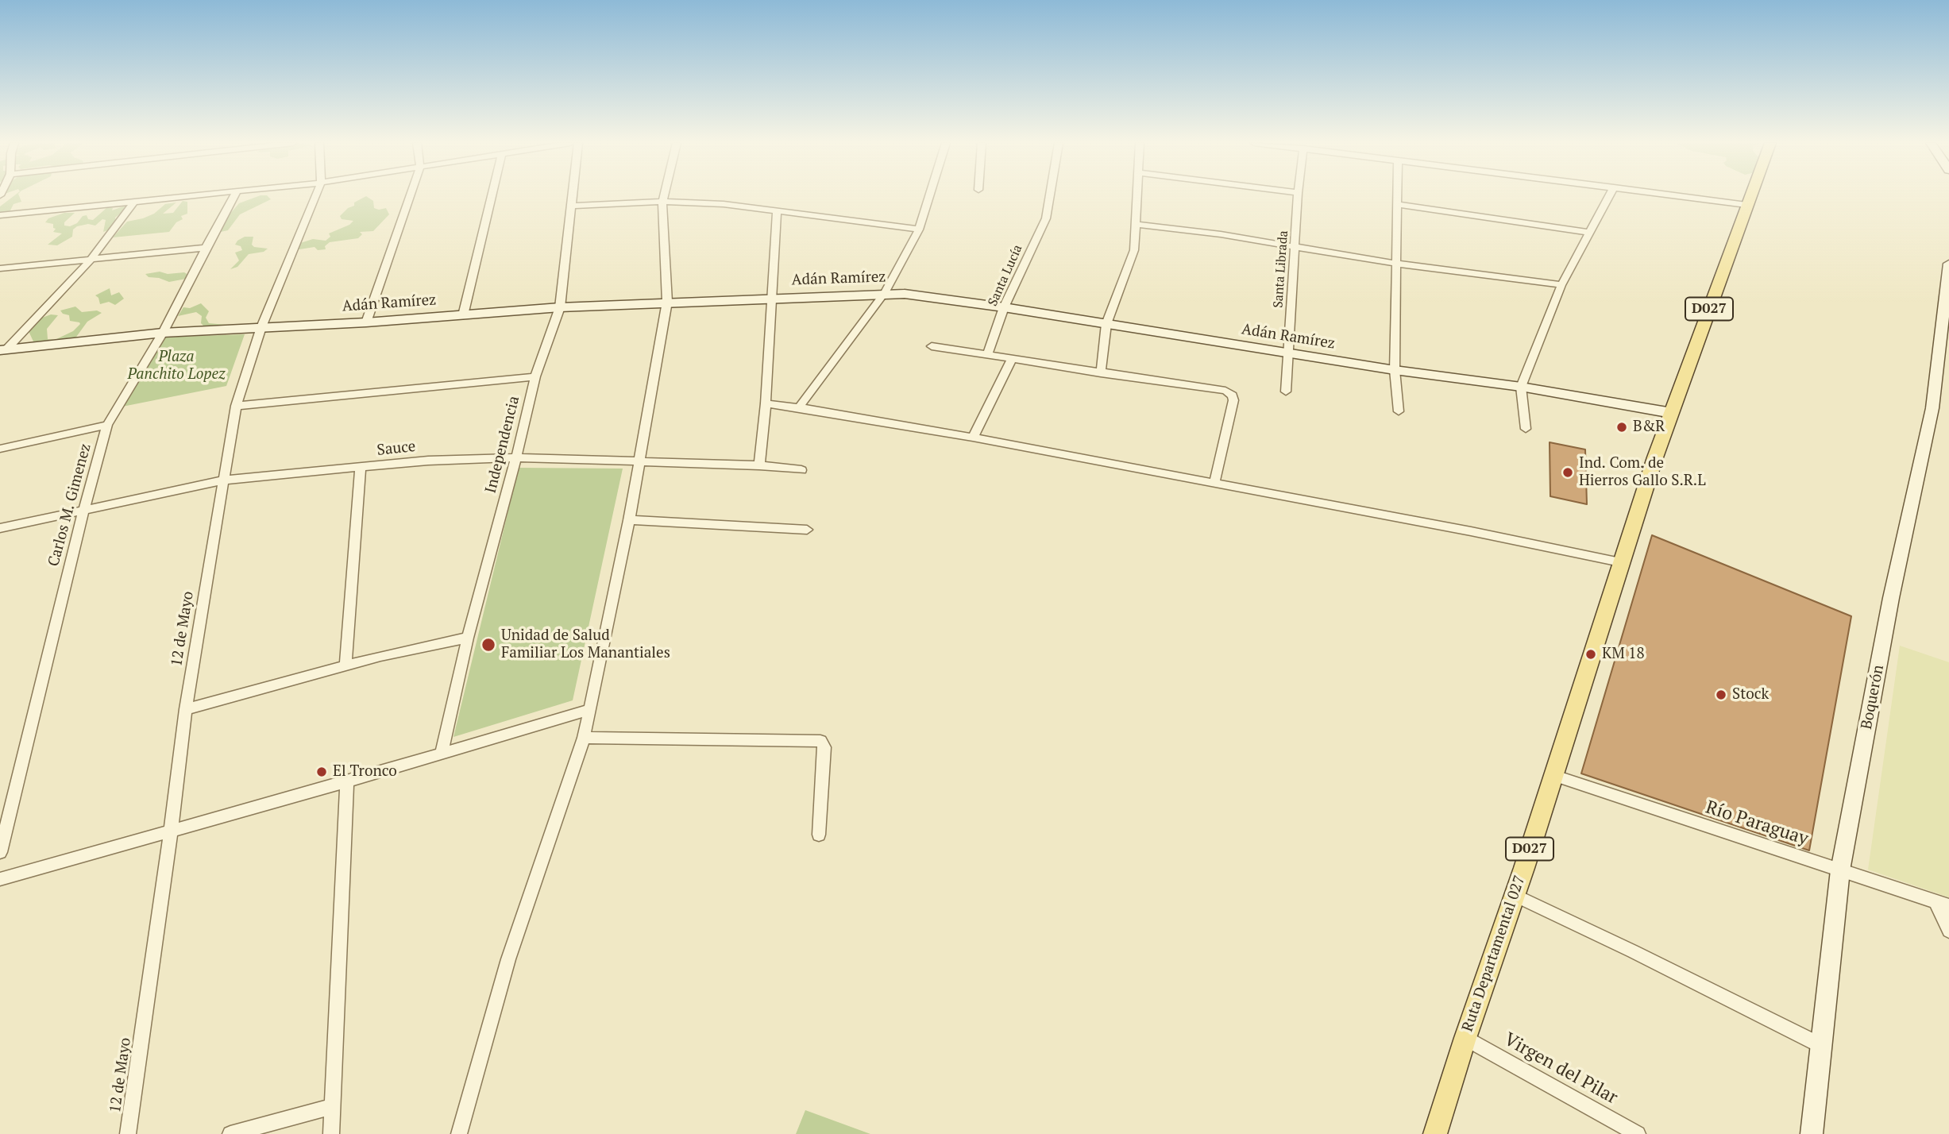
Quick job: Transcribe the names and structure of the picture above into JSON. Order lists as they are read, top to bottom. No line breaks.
{"streets":{"main road":["D027","Ruta Departamental 027"],"street":["Santa Librada","Santa Lucía","Adán Ramírez","Independencia","Sauce","Carlos M. Gimenez","12 de Mayo","Boquerón","Río Paraguay","Virgen del Pilar"]},"crossings":[["Santa Librada","Adán Ramírez"],["Santa Lucía","Adán Ramírez"],["Adán Ramírez","Independencia"],["Adán Ramírez","Carlos M. Gimenez"],["Adán Ramírez","12 de Mayo"],["Adán Ramírez","Ruta Departamental 027"],["Independencia","Sauce"],["Sauce","Carlos M. Gimenez"],["Sauce","12 de Mayo"],["Boquerón","Río Paraguay"],["Río Paraguay","Ruta Departamental 027"],["Ruta Departamental 027","Virgen del Pilar"]],"parks":["Plaza Panchito Lopez"],"places":["B&R","Ind. Com. de Hierros Gallo S.R.L","Unidad de Salud Familiar Los Manantiales","KM 18","Stock","El Tronco"]}
